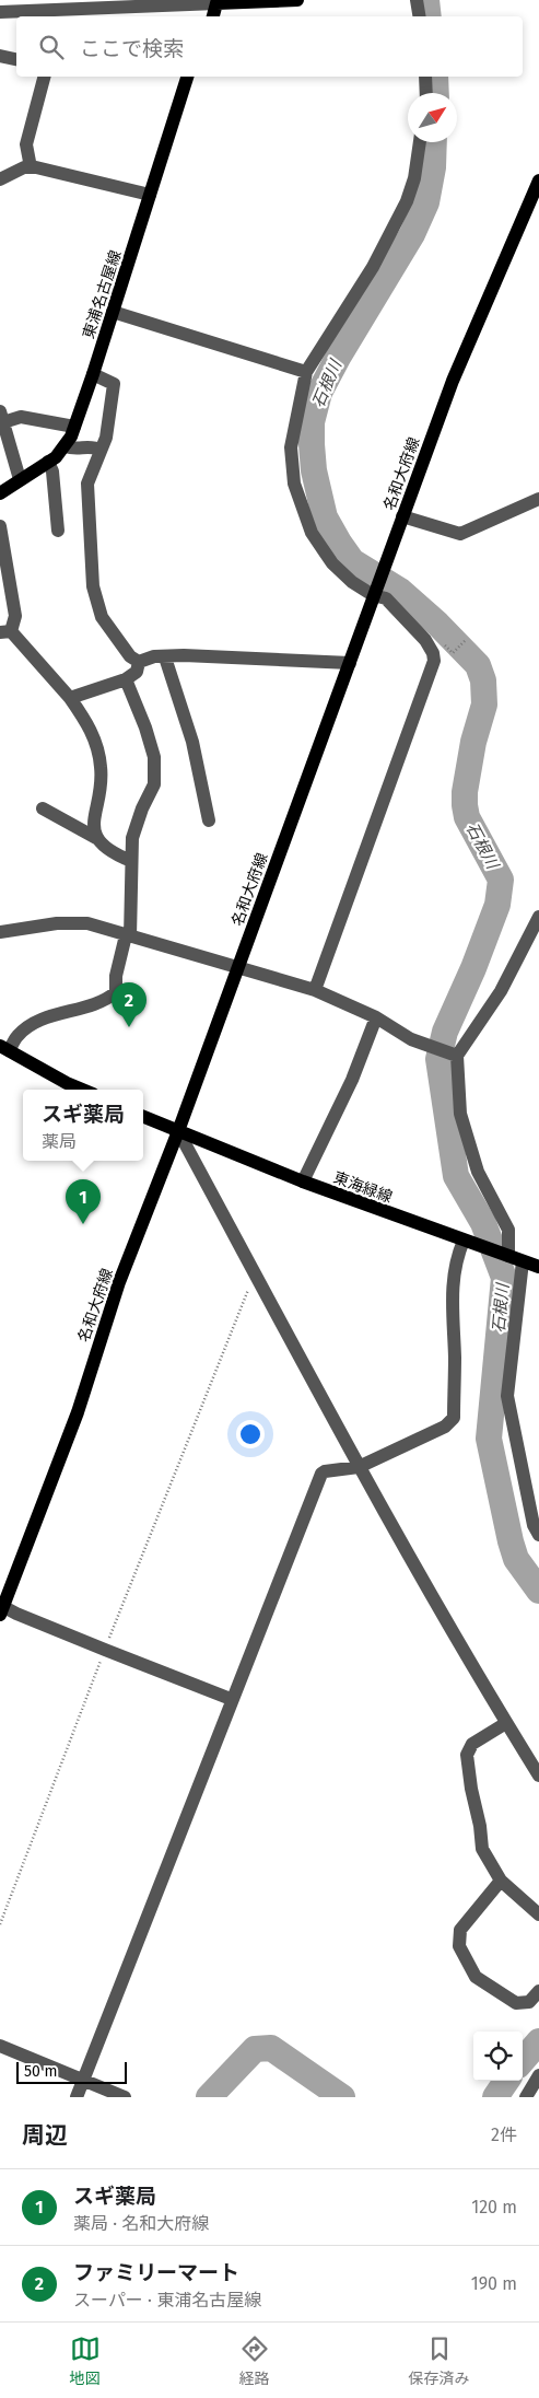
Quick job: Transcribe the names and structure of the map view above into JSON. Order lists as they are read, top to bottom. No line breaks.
{"streets":{"main road":["東浦名古屋線","名和大府線","東海緑線"]},"crossings":[["名和大府線","東海緑線"]],"water":["石根川"],"scale_bar":"50 m","north":"top right","page":{"search":"ここで検索","pins":["2","1"],"popup":["スギ薬局","薬局"],"scale":"50 m","heading":["周辺","2件"],"list":[{"mark":"1","name":"スギ薬局","note":"薬局 · 名和大府線","value":"120 m"},{"mark":"2","name":"ファミリーマート","note":"スーパー · 東浦名古屋線","value":"190 m"}],"nav":["地図","経路","保存済み"]}}
